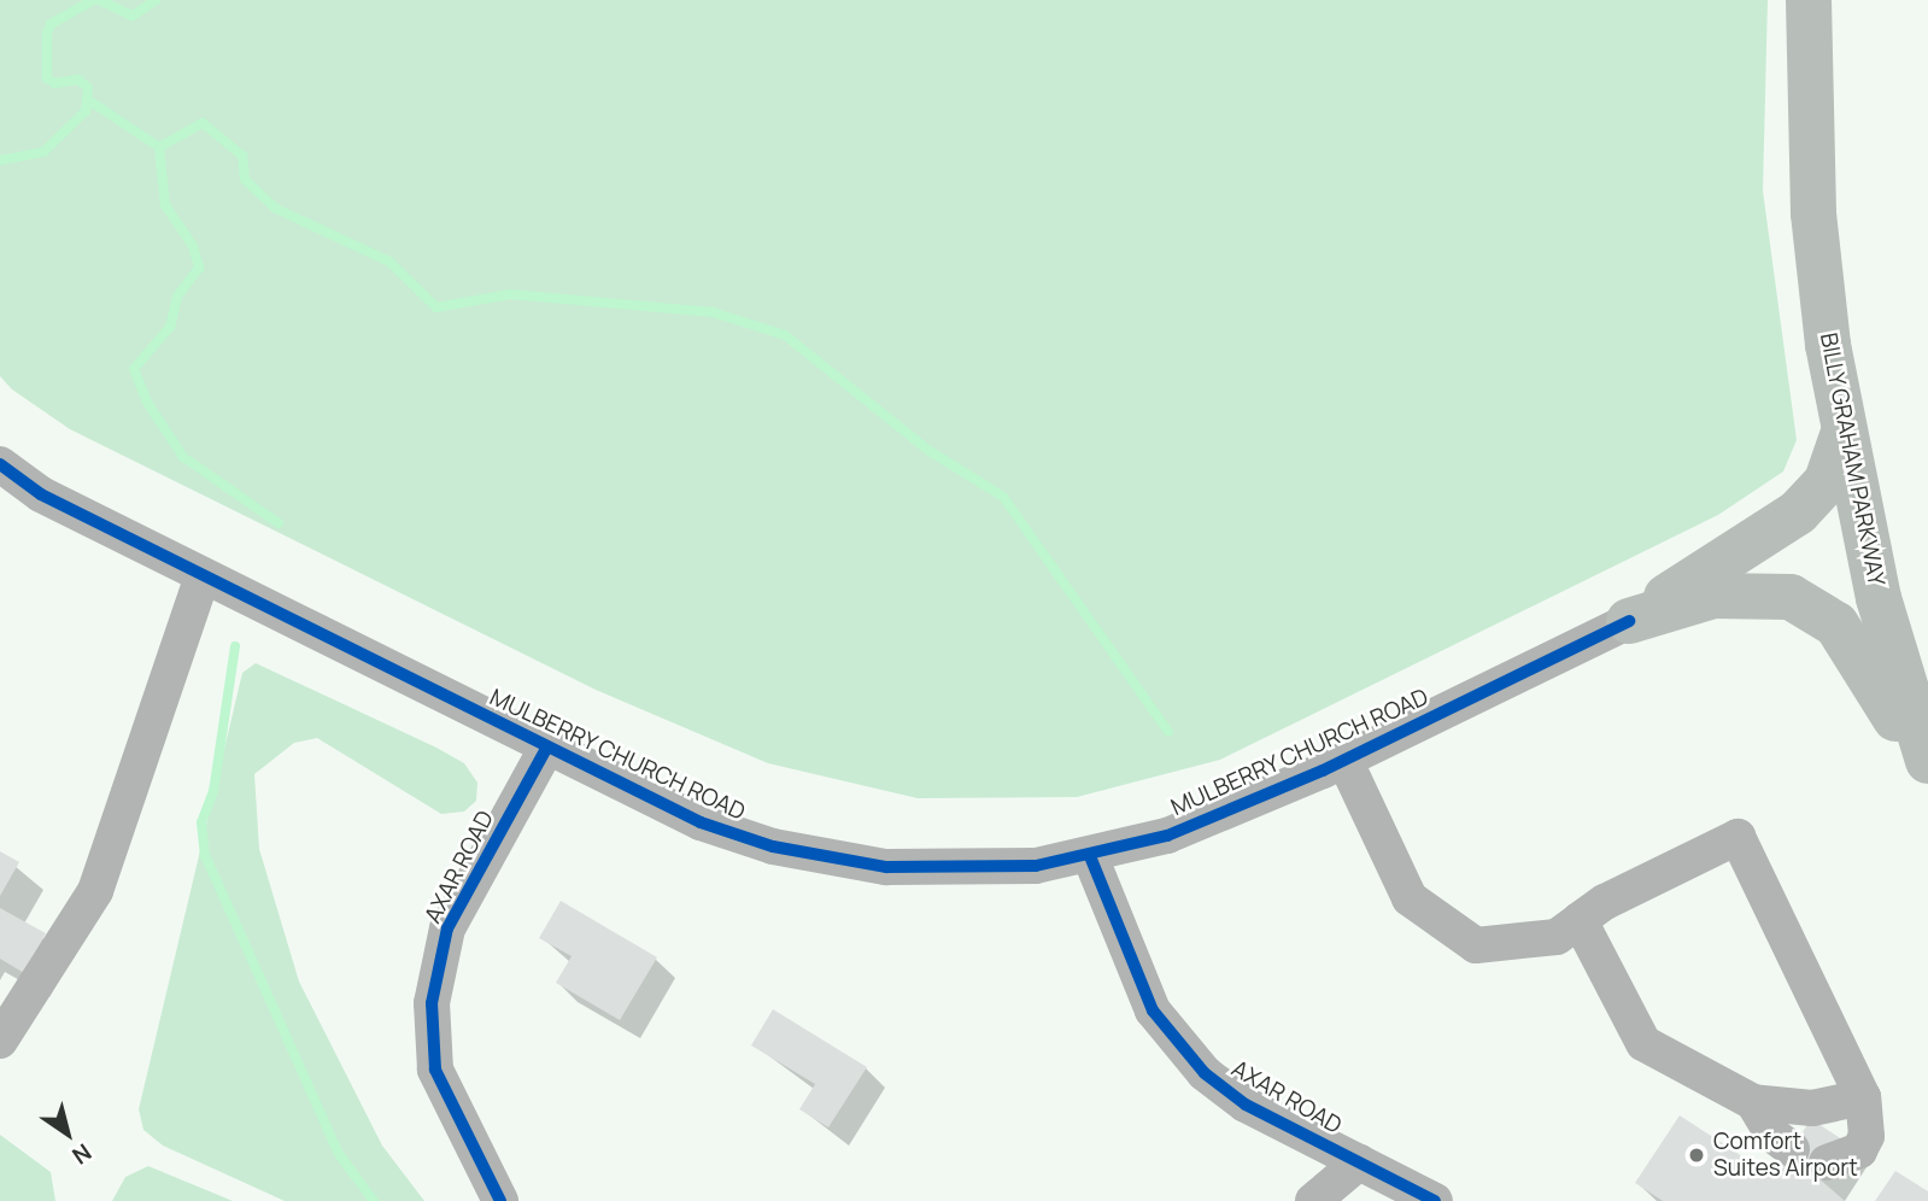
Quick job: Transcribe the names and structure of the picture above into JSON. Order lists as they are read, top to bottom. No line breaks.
{"streets":{"highway":["BILLY GRAHAM PARKWAY"],"street":["MULBERRY CHURCH ROAD","AXAR ROAD"]},"crossings":[["MULBERRY CHURCH ROAD","AXAR ROAD"]],"places":["Comfort Suites Airport"],"north":"bottom right"}
